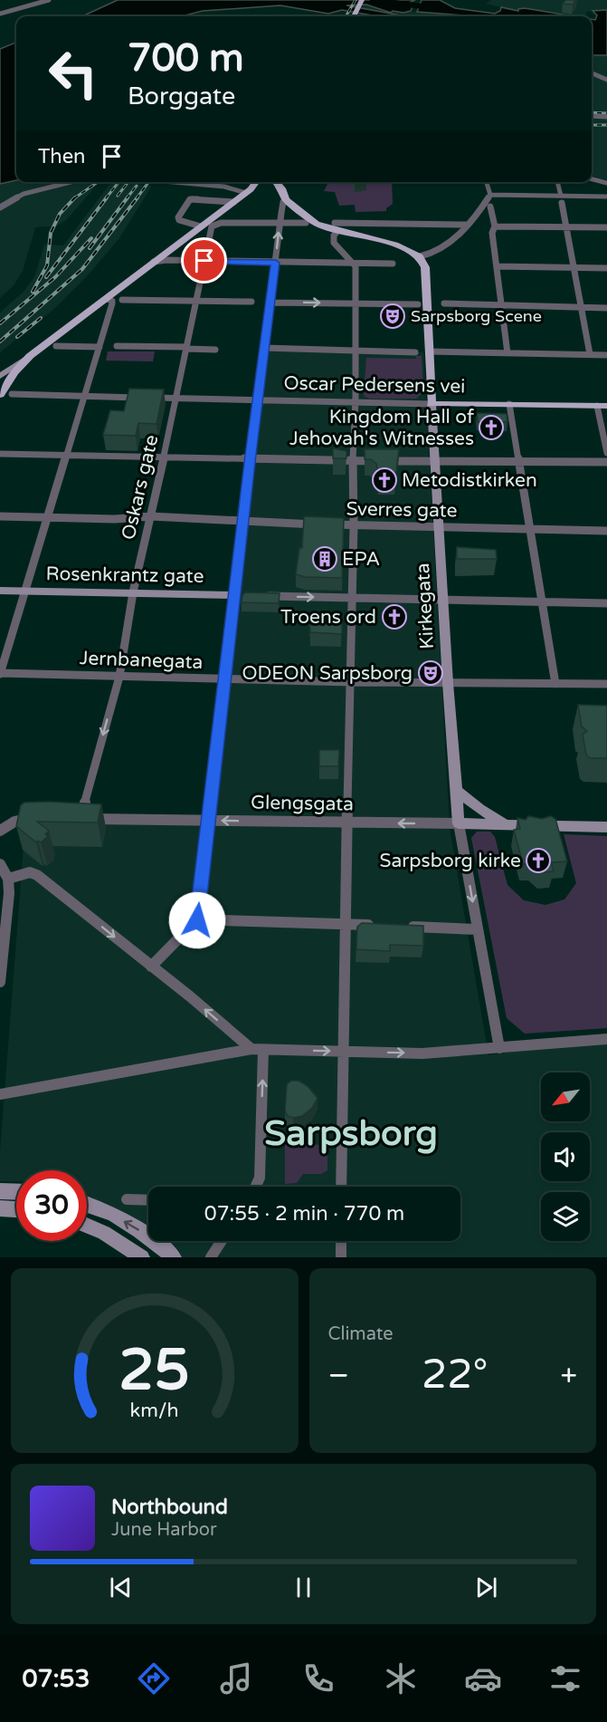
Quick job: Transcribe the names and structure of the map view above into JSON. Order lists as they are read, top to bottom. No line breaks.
{"streets":{"main road":["Oscar Pedersens vei","Kirkegata"],"street":["Oskars gate","Sverres gate","Rosenkrantz gate","Jernbanegata","Glengsgata"]},"crossings":[["Oscar Pedersens vei","Oskars gate"],["Oscar Pedersens vei","Kirkegata"],["Oskars gate","Sverres gate"],["Oskars gate","Rosenkrantz gate"],["Oskars gate","Jernbanegata"],["Oskars gate","Glengsgata"],["Sverres gate","Kirkegata"],["Kirkegata","Jernbanegata"],["Kirkegata","Glengsgata"]],"one_way":["Glengsgata"],"districts":["Sarpsborg"],"places":{"theatre":["Sarpsborg Scene","ODEON Sarpsborg"],"church":["Kingdom Hall of Jehovah's Witnesses","Metodistkirken","Troens ord","Sarpsborg kirke"],"building":["EPA"]},"north":"bottom left","page":{"turn":["700 m","Borggate"],"then":"Then","limit":"30","trip":"07:55 · 2 min · 770 m","tile":"Climate","heat":["−","22°","+"],"song":["Northbound","June Harbor"],"tabs":"07:53","gauge":["25","km/h"]}}
